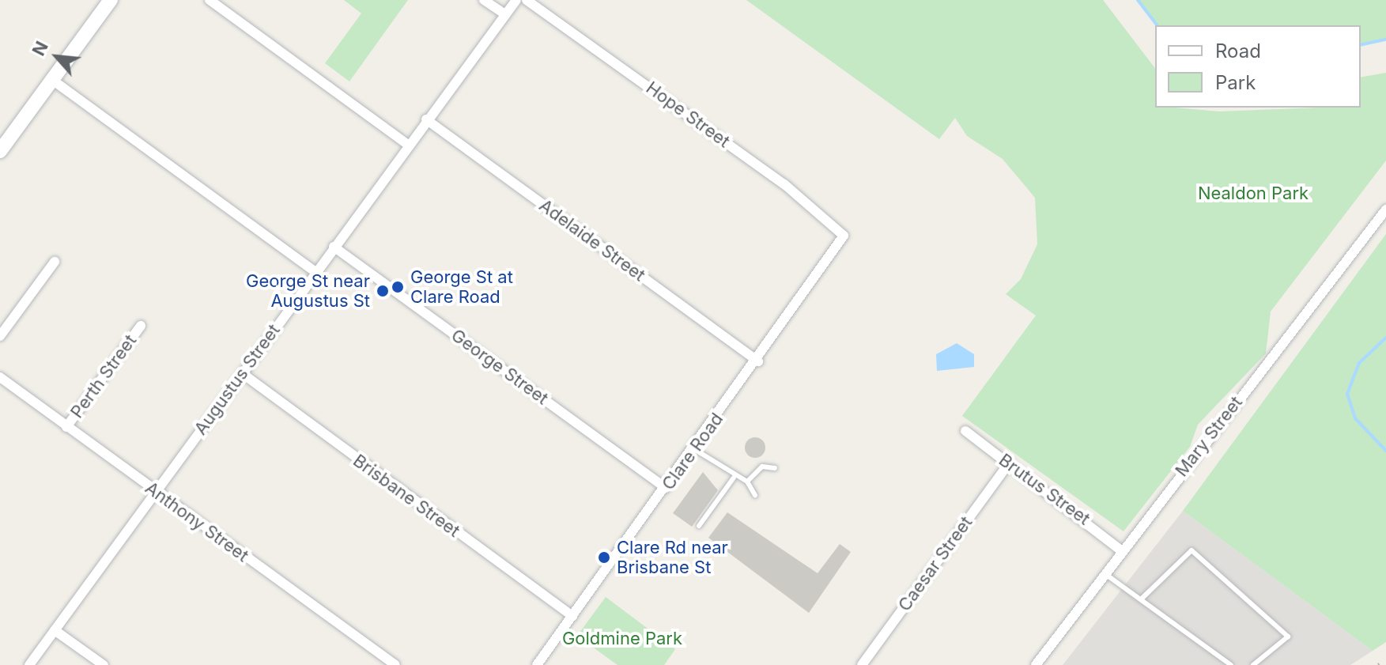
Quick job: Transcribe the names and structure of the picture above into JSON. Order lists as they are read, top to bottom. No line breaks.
{"streets":{"street":["Hope Street","Adelaide Street","George Street","Perth Street","Augustus Street","Mary Street","Clare Road","Brutus Street","Brisbane Street","Anthony Street","Caesar Street"]},"crossings":[["Hope Street","Clare Road"],["Adelaide Street","Augustus Street"],["Adelaide Street","Clare Road"],["George Street","Augustus Street"],["George Street","Clare Road"],["Perth Street","Anthony Street"],["Augustus Street","Brisbane Street"],["Augustus Street","Anthony Street"],["Mary Street","Brutus Street"],["Clare Road","Brisbane Street"],["Brutus Street","Caesar Street"]],"parks":["Nealdon Park","Goldmine Park"],"places":["George St at Clare Road","George St near Augustus St","Clare Rd near Brisbane St"],"legend":["Road","Park"],"north":"top left"}
